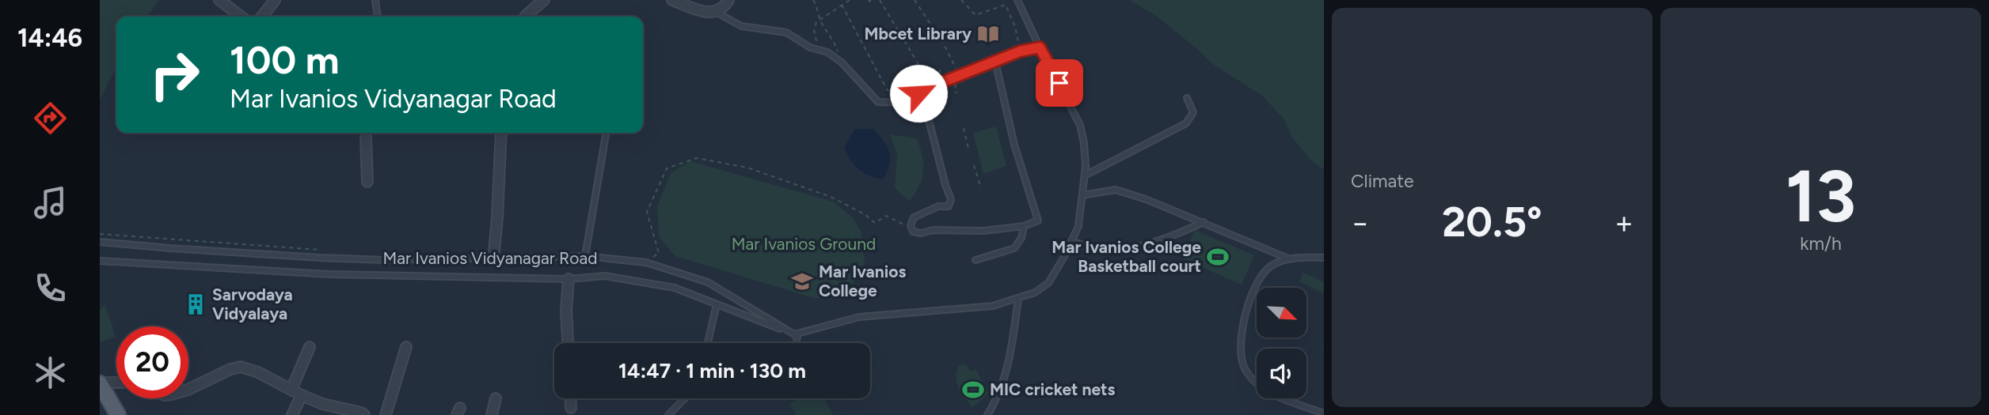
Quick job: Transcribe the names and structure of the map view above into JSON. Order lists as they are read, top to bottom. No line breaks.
{"streets":{"lane":["Mar Ivanios Vidyanagar Road"]},"parks":["Mar Ivanios Ground"],"places":{"library":["Mbcet Library"],"sports":["Mar Ivanios College Basketball court","MIC cricket nets"],"school or university":["Mar Ivanios College"],"building":["Sarvodaya Vidyalaya"]},"north":"bottom right","page":{"tabs":"14:46","tile":["Climate",["13","km/h"]],"turn":["100 m","Mar Ivanios Vidyanagar Road"],"heat":["−","20.5°","+"],"limit":"20","trip":"14:47 · 1 min · 130 m"}}
